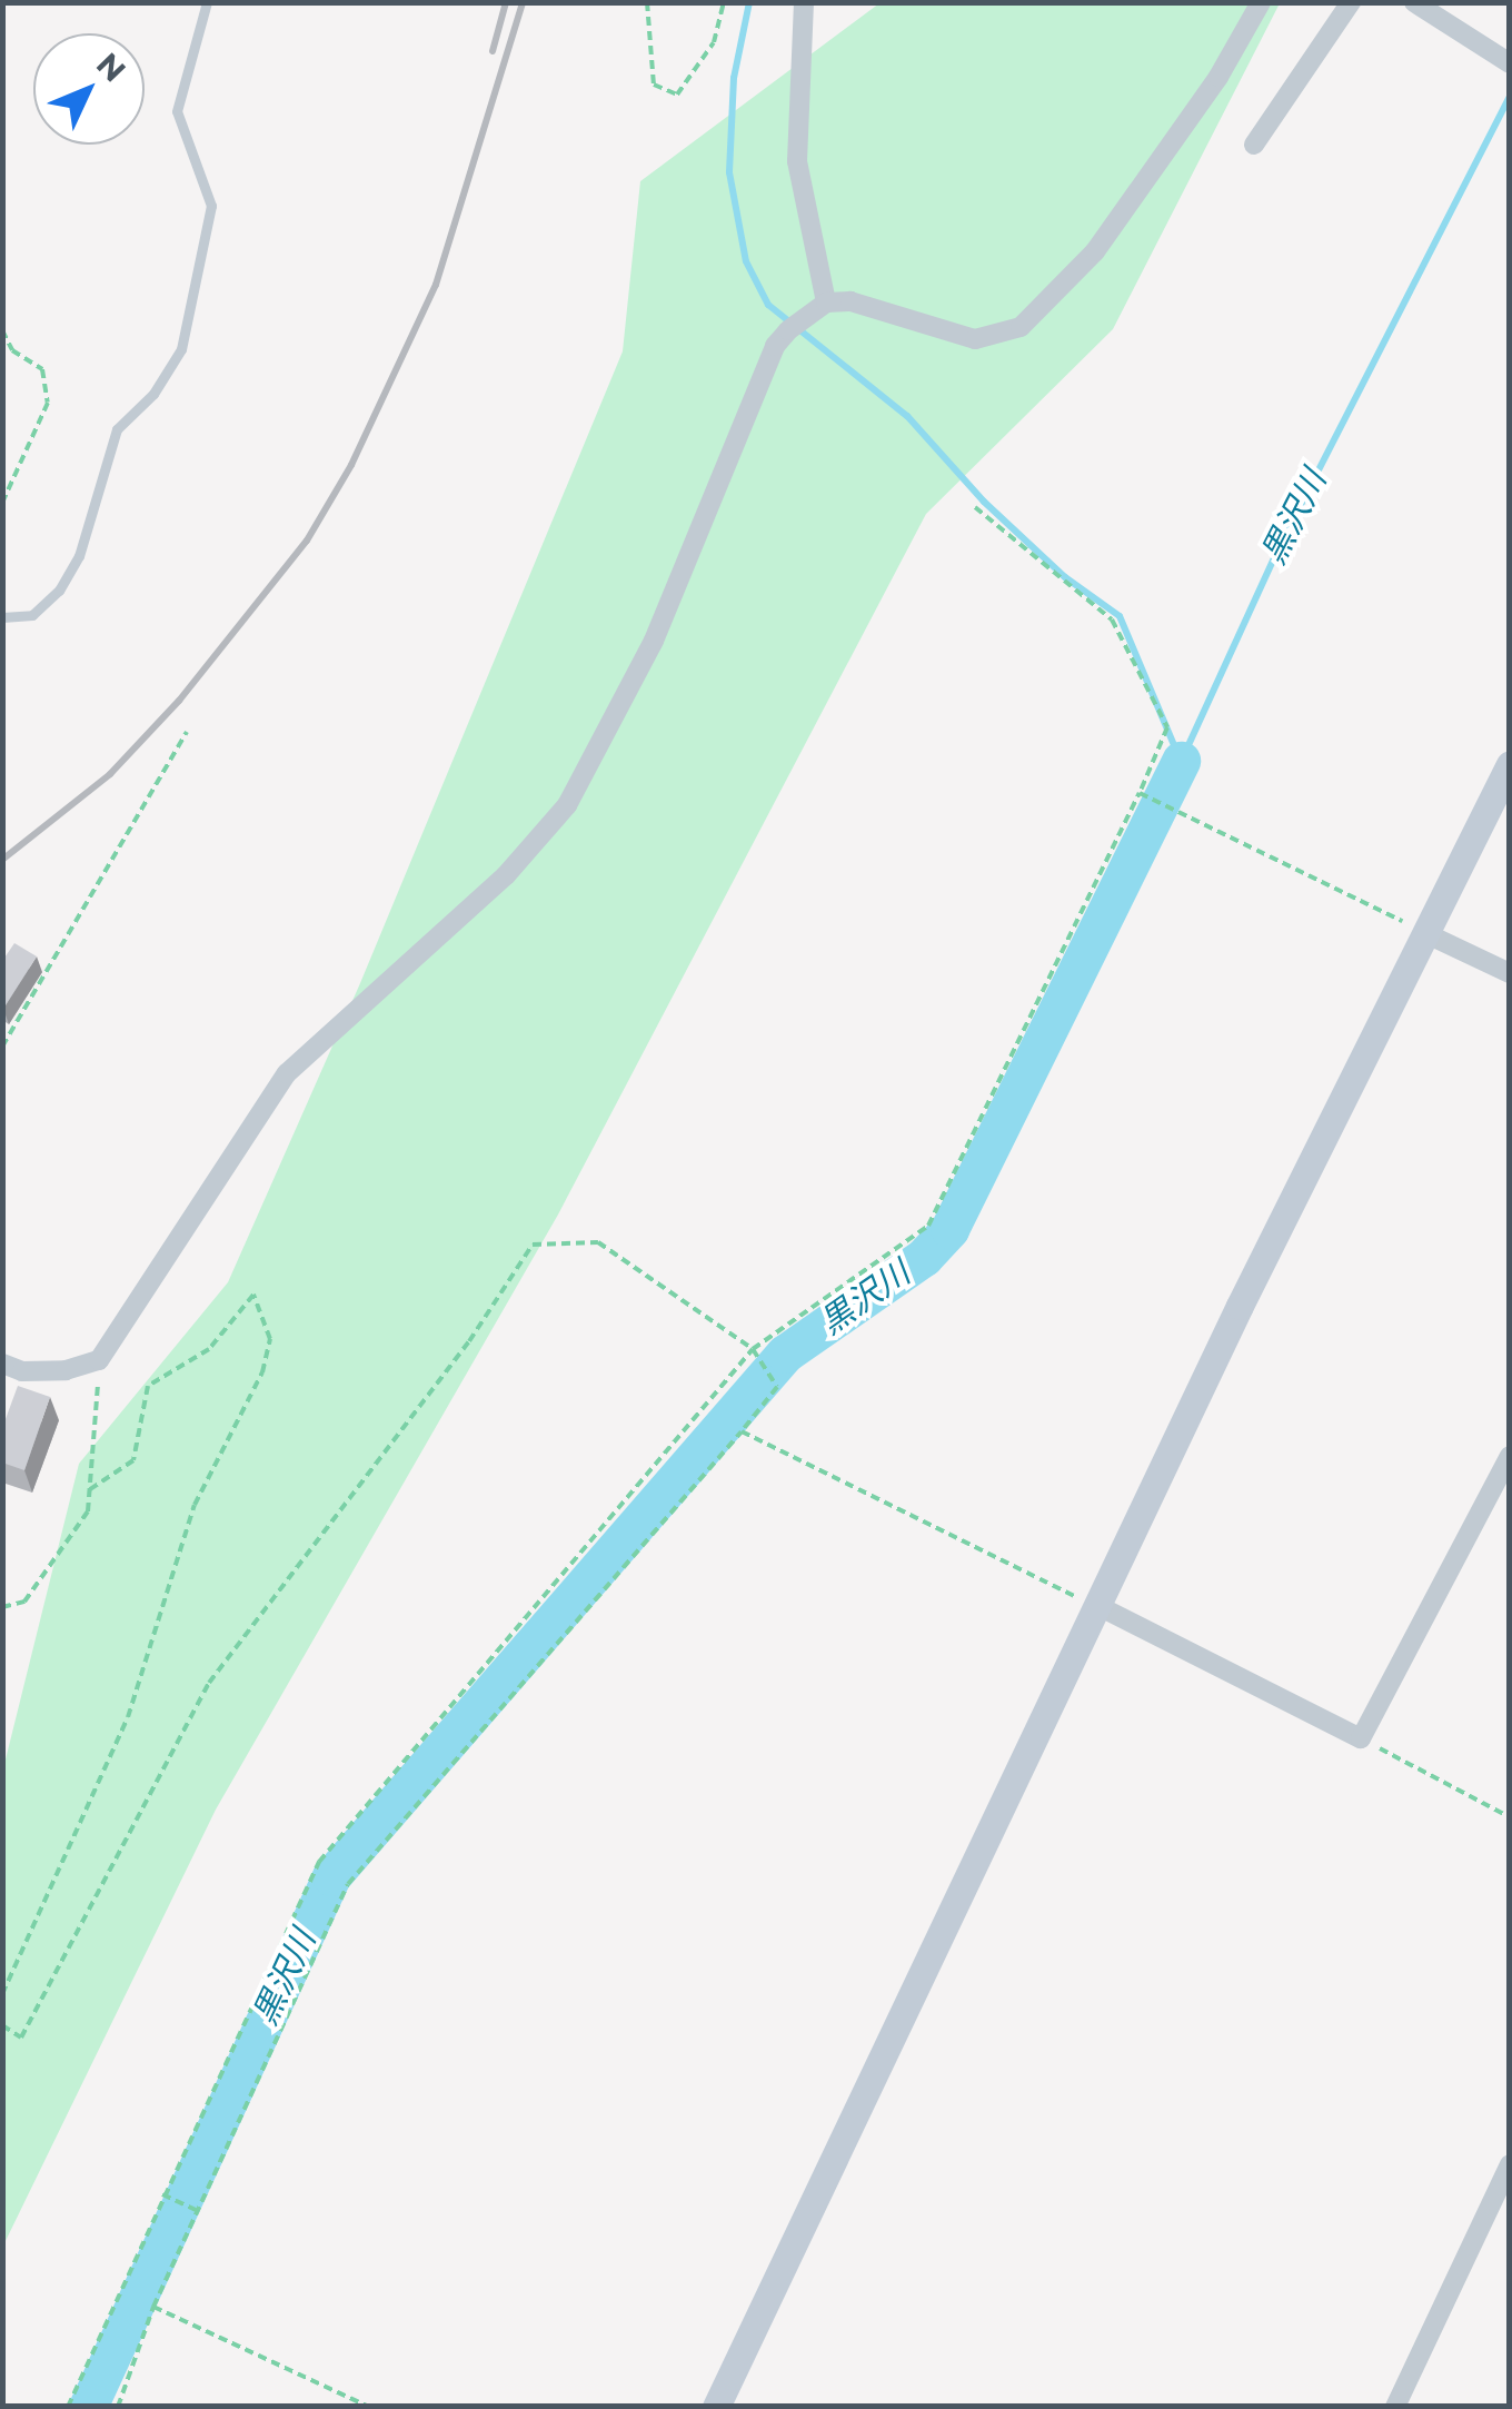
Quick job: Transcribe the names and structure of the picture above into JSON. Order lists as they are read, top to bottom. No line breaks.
{"water":["黒沢川"],"north":"top right"}
